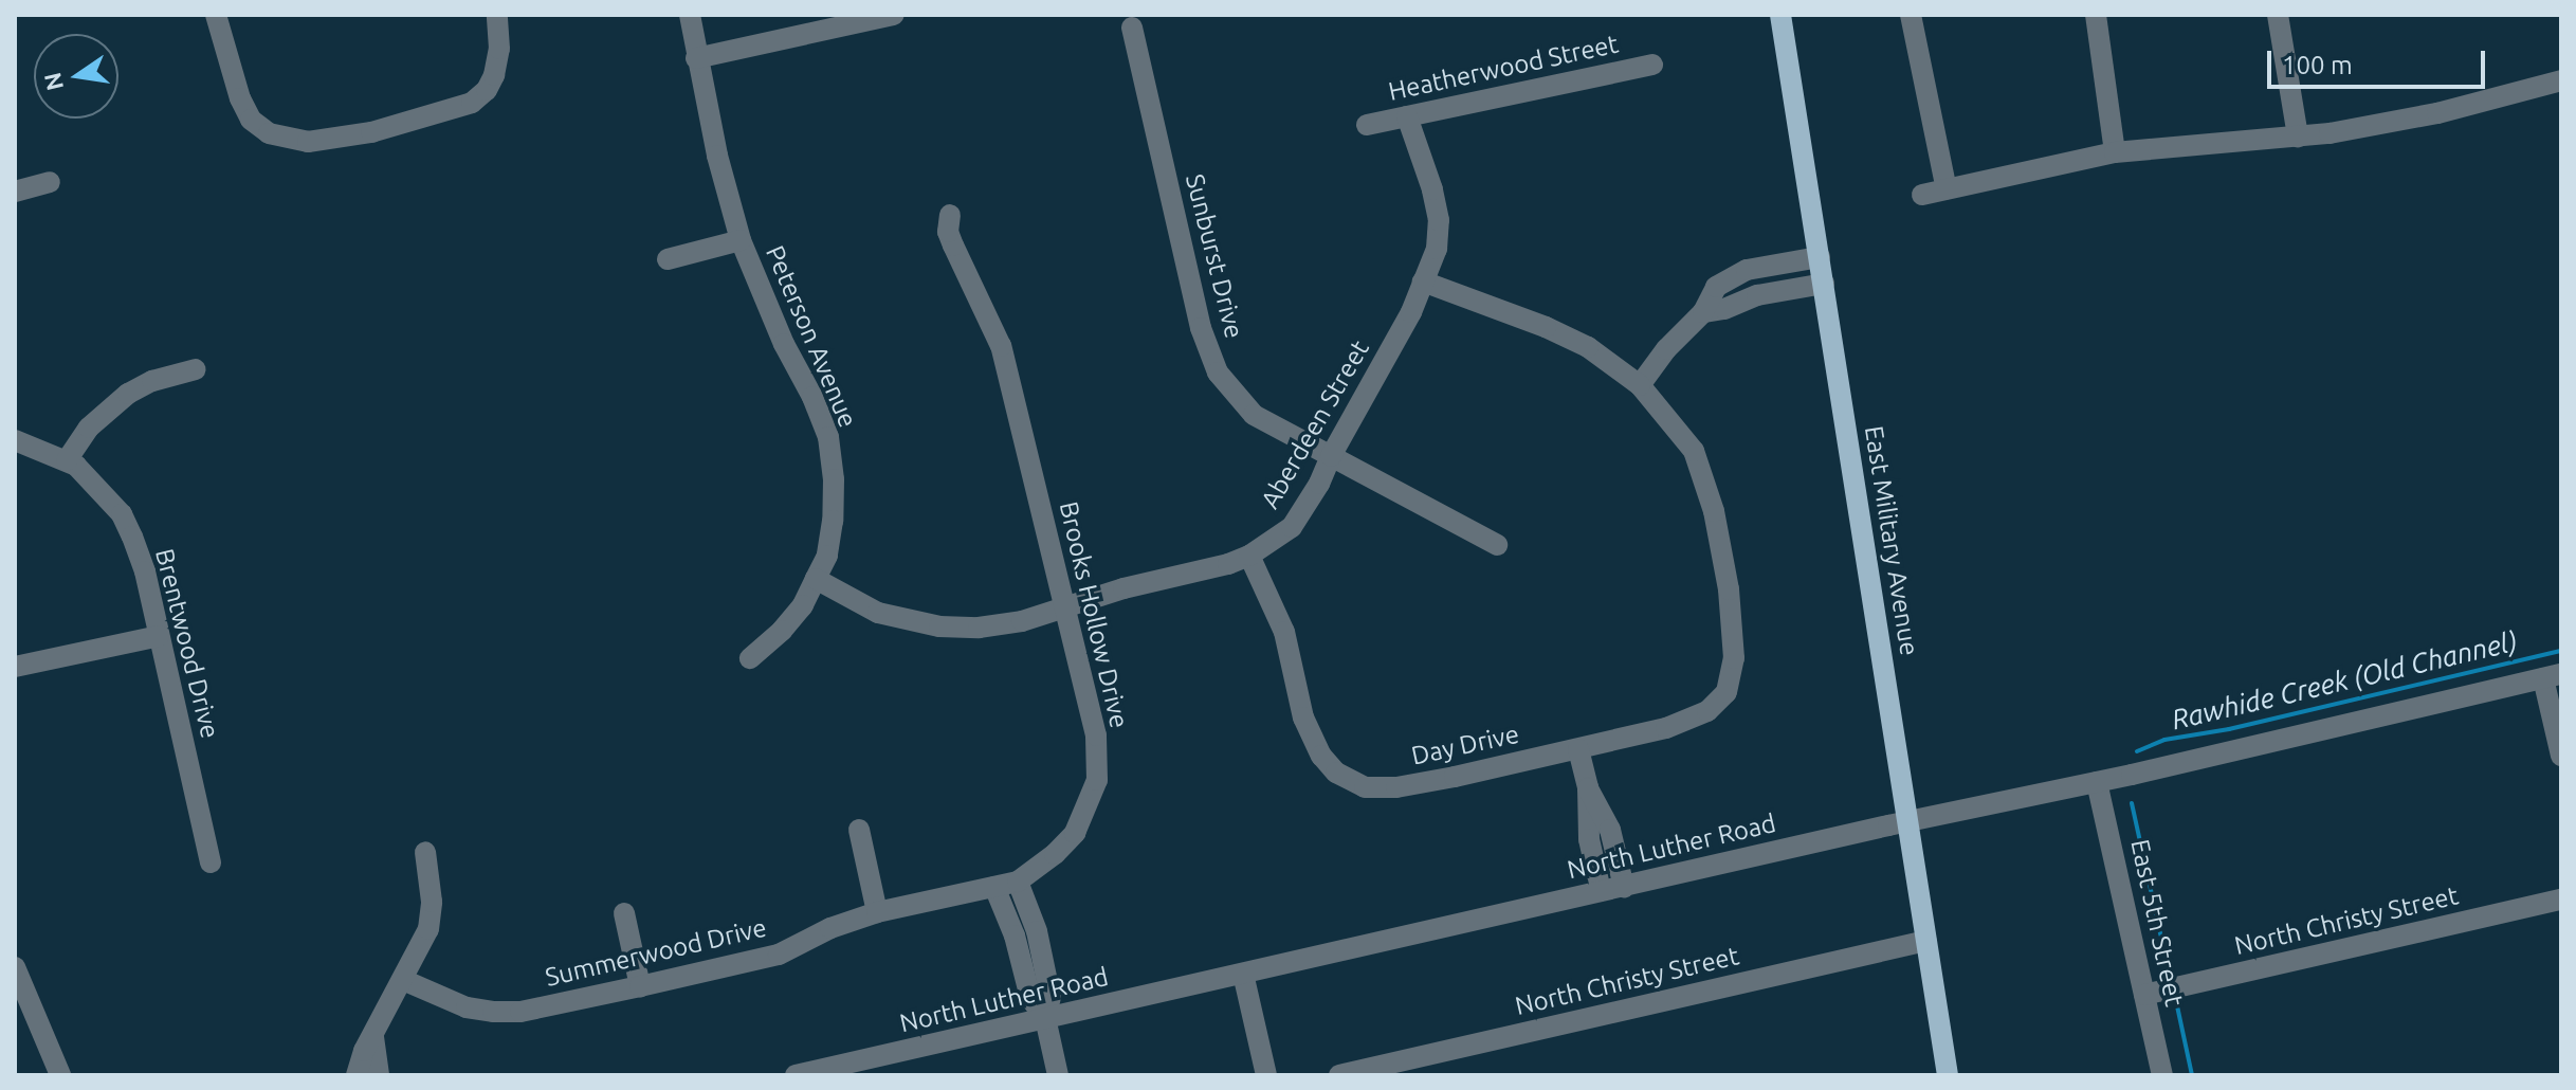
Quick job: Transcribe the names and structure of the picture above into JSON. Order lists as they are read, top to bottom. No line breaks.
{"streets":{"main road":["East Military Avenue"],"street":["Heatherwood Street","Sunburst Drive","Peterson Avenue","Aberdeen Street","Brooks Hollow Drive","Brentwood Drive","Day Drive","North Luther Road","North Christy Street","East 5th Street","Summerwood Drive"]},"crossings":[["Heatherwood Street","Aberdeen Street"],["Sunburst Drive","Aberdeen Street"],["Peterson Avenue","Aberdeen Street"],["Aberdeen Street","Brooks Hollow Drive"],["Aberdeen Street","Day Drive"],["East Military Avenue","North Luther Road"],["East Military Avenue","North Christy Street"],["Brooks Hollow Drive","Summerwood Drive"],["North Luther Road","East 5th Street"],["North Christy Street","East 5th Street"]],"water":["Rawhide Creek (Old Channel)"],"scale_bar":"100 m","north":"left"}
